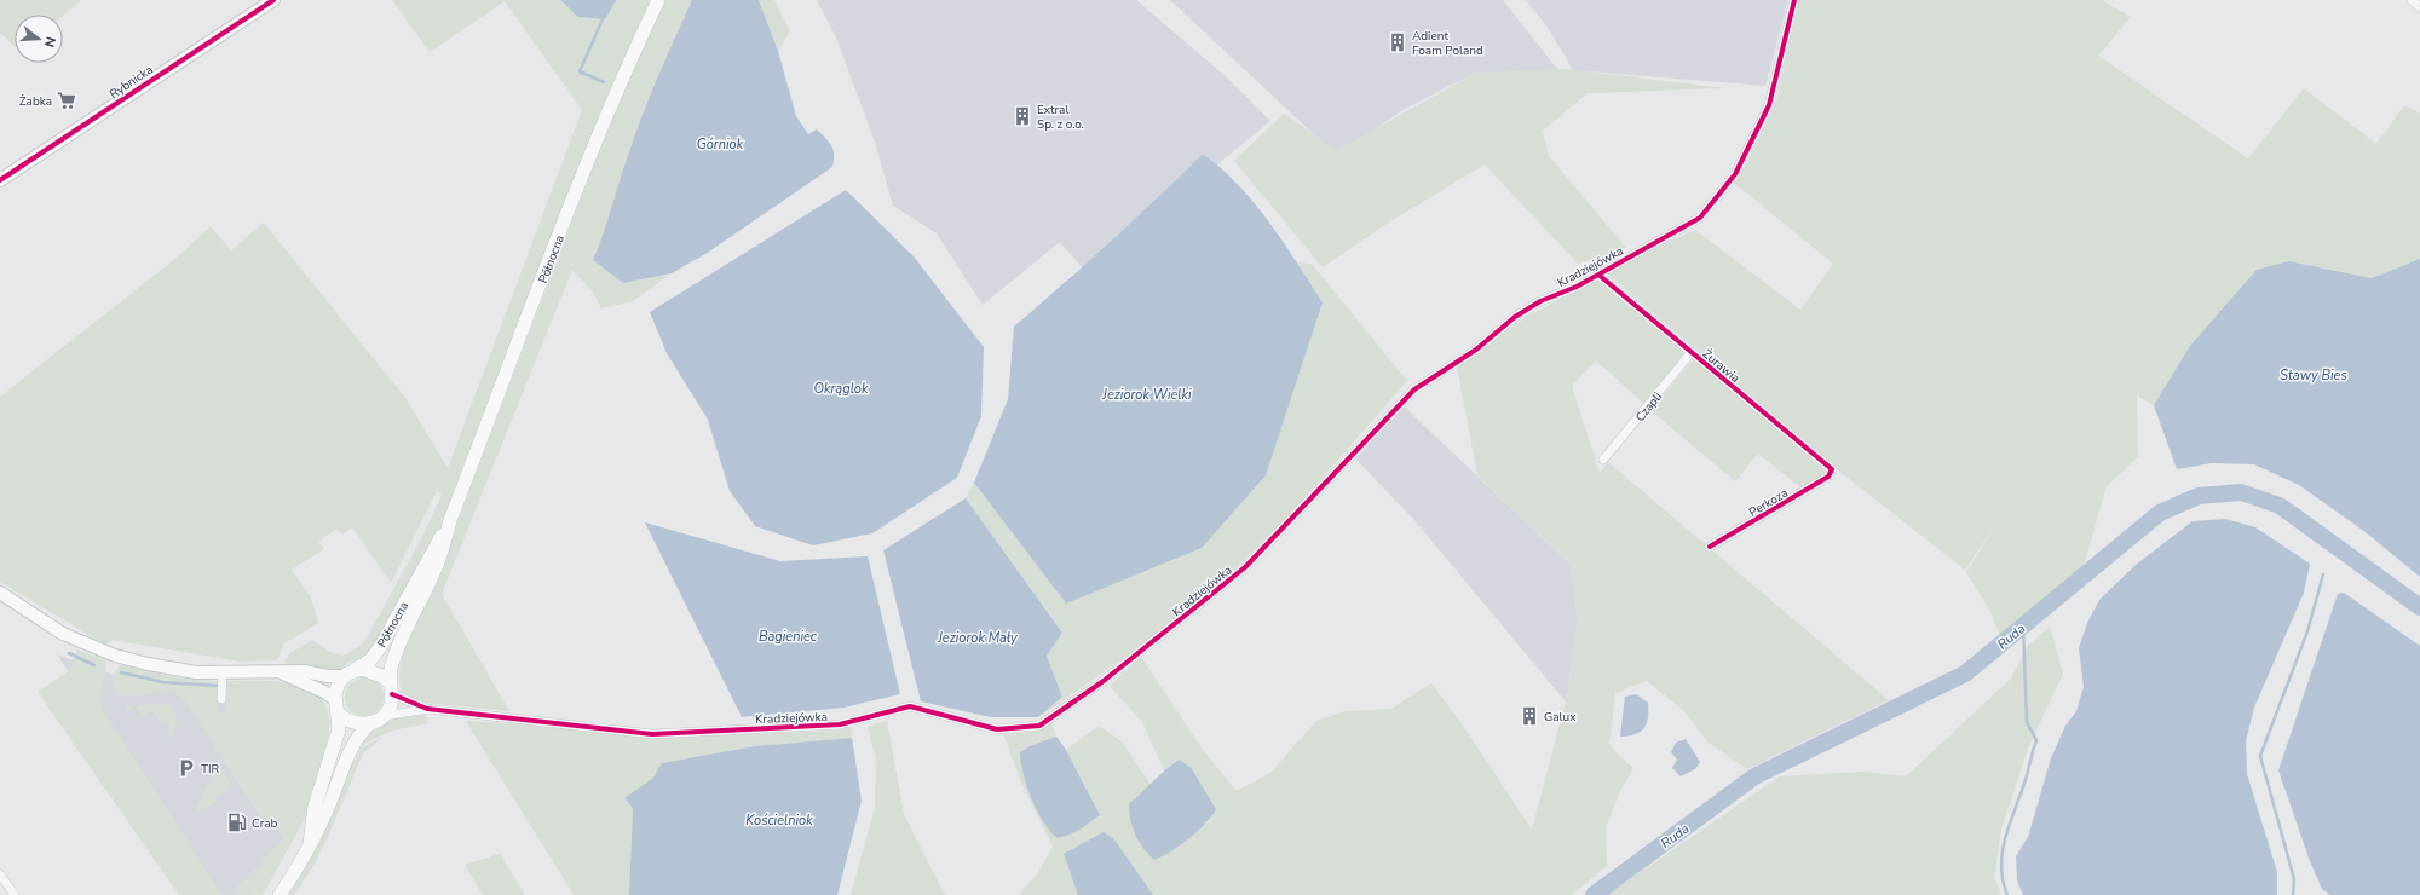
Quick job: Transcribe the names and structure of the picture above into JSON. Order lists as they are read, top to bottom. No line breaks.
{"streets":{"main road":["Rybnicka","Północna"],"street":["Kradziejówka","Żurawia","Czapli","Perkoza"]},"crossings":[["Północna","Kradziejówka"],["Kradziejówka","Żurawia"],["Żurawia","Czapli"],["Żurawia","Perkoza"]],"water":["Górniok","Stawy Bies","Okrąglok","Jeziorok Wielki","Bagieniec","Ruda","Jeziorok Mały","Kościelniok"],"places":{"building":["Adient Foam Poland","Extral Sp. z o.o.","Galux"],"supermarket":["Żabka"],"parking":["TIR"],"fuel station":["Crab"]},"north":"right"}
